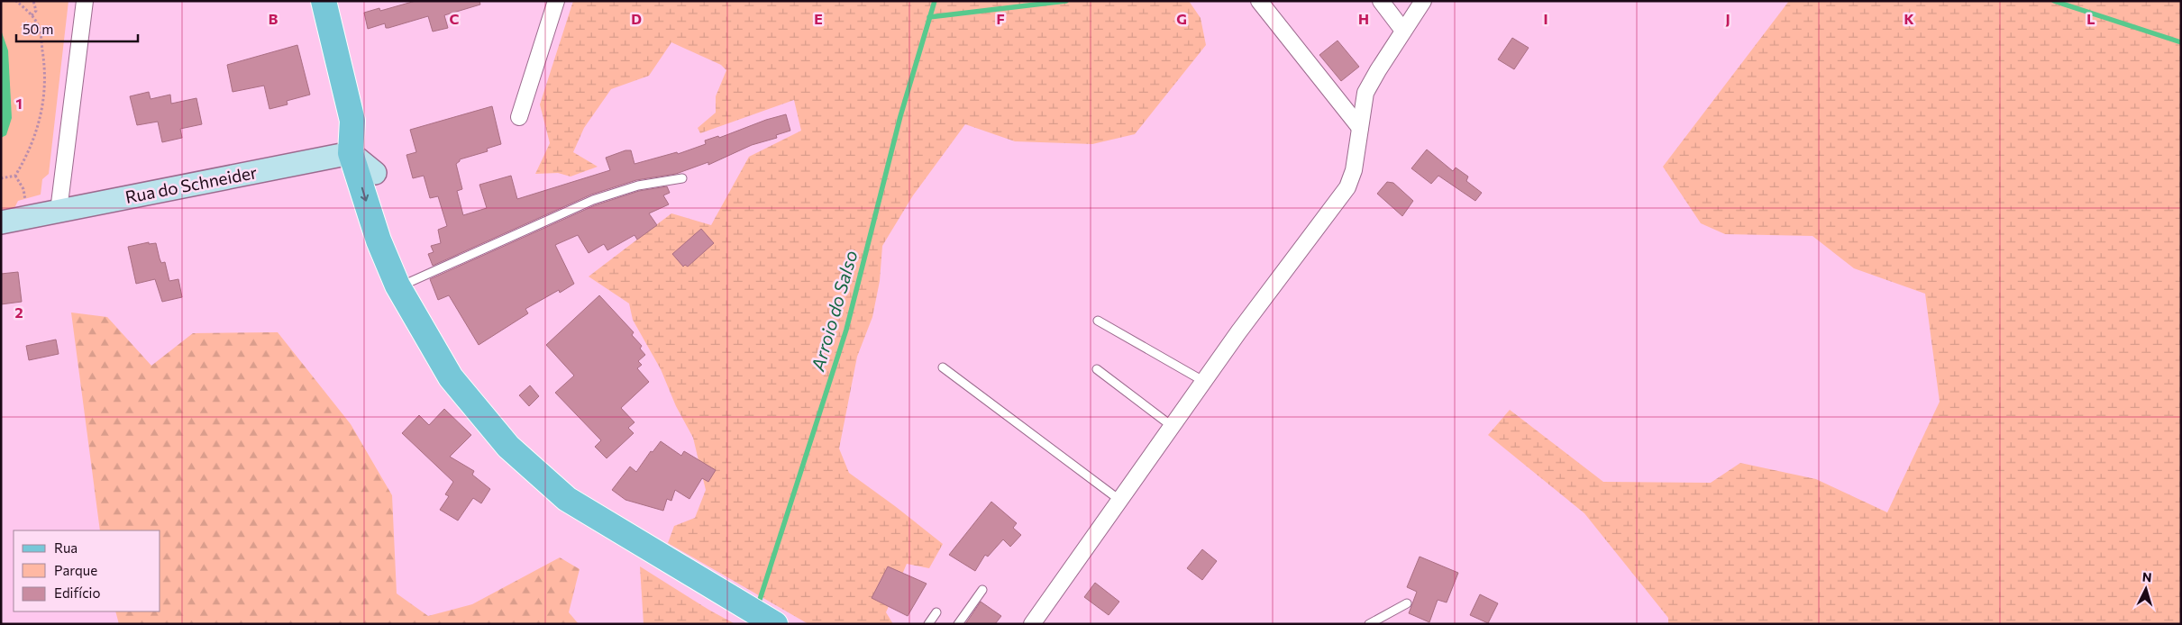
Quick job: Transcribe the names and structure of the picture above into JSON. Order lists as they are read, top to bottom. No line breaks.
{"streets":{"street":["Rua do Schneider"]},"water":["Arroio do Salso"],"legend":["Rua","Parque","Edifício"],"scale_bar":"50 m","north":"top","grid":{"columns":["B","C","D","E","F","G","H","I","J","K","L"],"rows":["1","2"]}}
